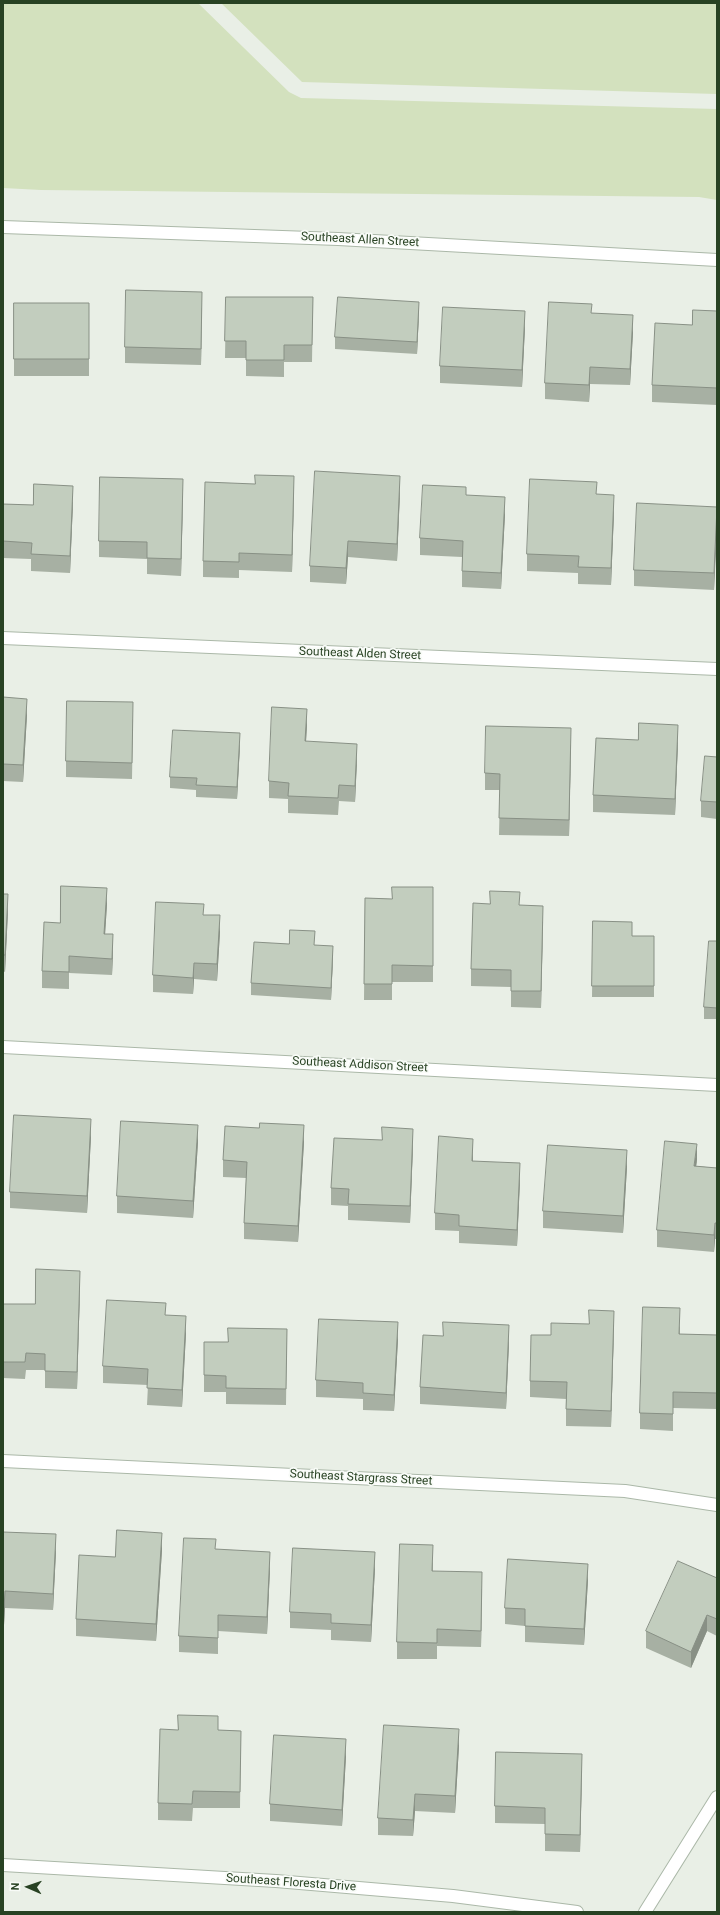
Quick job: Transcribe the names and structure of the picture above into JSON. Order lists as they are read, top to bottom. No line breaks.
{"streets":{"street":["Southeast Allen Street","Southeast Alden Street","Southeast Addison Street","Southeast Stargrass Street","Southeast Floresta Drive"]},"north":"left"}
